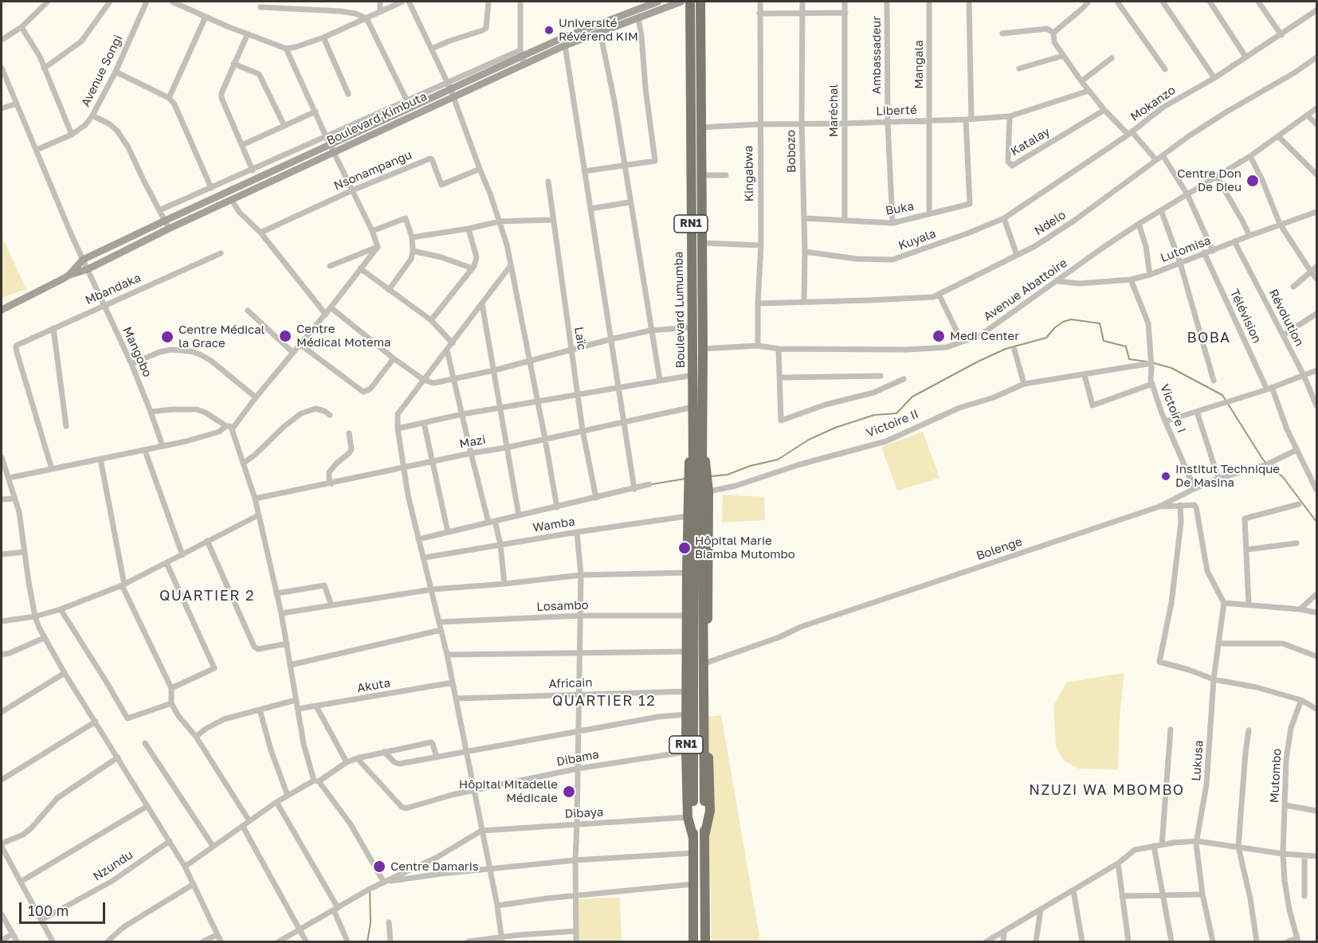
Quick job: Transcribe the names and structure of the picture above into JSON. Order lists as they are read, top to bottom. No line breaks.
{"streets":{"highway":["RN1","Boulevard Lumumba"],"street":["Ambassadeur","Mangala","Avenue Songi","Mokanzo","Maréchal","Liberté","Boulevard Kimbuta","Katalay","Bobozo","Nsonampangu","Kingabwa","Buka","Ndelo","Kuyala","Lutomisa","Mbandaka","Avenue Abattoire","Télévision","Révolution","Laïc","Mangobo","Victoire I","Victoire II","Mazi","Wamba","Bolenge","Losambo","Africain","Akuta","Dibama","Lukusa","Mutombo","Dibaya","Nzundu"]},"crossings":[["Ambassadeur","Liberté"],["Ambassadeur","Buka"],["Mangala","Liberté"],["Mangala","Buka"],["Avenue Songi","Mangobo"],["Mokanzo","Kuyala"],["Maréchal","Liberté"],["Maréchal","Buka"],["Liberté","Katalay"],["Liberté","Bobozo"],["Liberté","Kingabwa"],["Liberté","Buka"],["Liberté","Boulevard Lumumba"],["Boulevard Kimbuta","Mangobo"],["Bobozo","Buka"],["Bobozo","Ndelo"],["Bobozo","Kuyala"],["Kingabwa","Ndelo"],["Kingabwa","Avenue Abattoire"],["RN1","Boulevard Lumumba"],["RN1","Victoire II"],["RN1","Wamba"],["RN1","Bolenge"],["RN1","Losambo"],["RN1","Africain"],["RN1","Dibama"],["RN1","Dibaya"],["Lutomisa","Avenue Abattoire"],["Lutomisa","Télévision"],["Lutomisa","Révolution"],["Lutomisa","Victoire I"],["Mbandaka","Mangobo"],["Avenue Abattoire","Boulevard Lumumba"],["Boulevard Lumumba","Mazi"],["Télévision","Bolenge"],["Laïc","Mazi"],["Victoire I","Victoire II"],["Victoire I","Bolenge"]],"districts":["BOBA","QUARTIER 2","QUARTIER 12","NZUZI WA MBOMBO"],"places":["Université Révérend KIM","Centre Don De Dieu","Centre Médical Motema","Medi Center","Centre Médical la Grace","Institut Technique De Masina","Hôpital Marie Biamba Mutombo","Hôpital Mitadelle Médicale","Centre Damaris"],"scale_bar":"100 m"}
